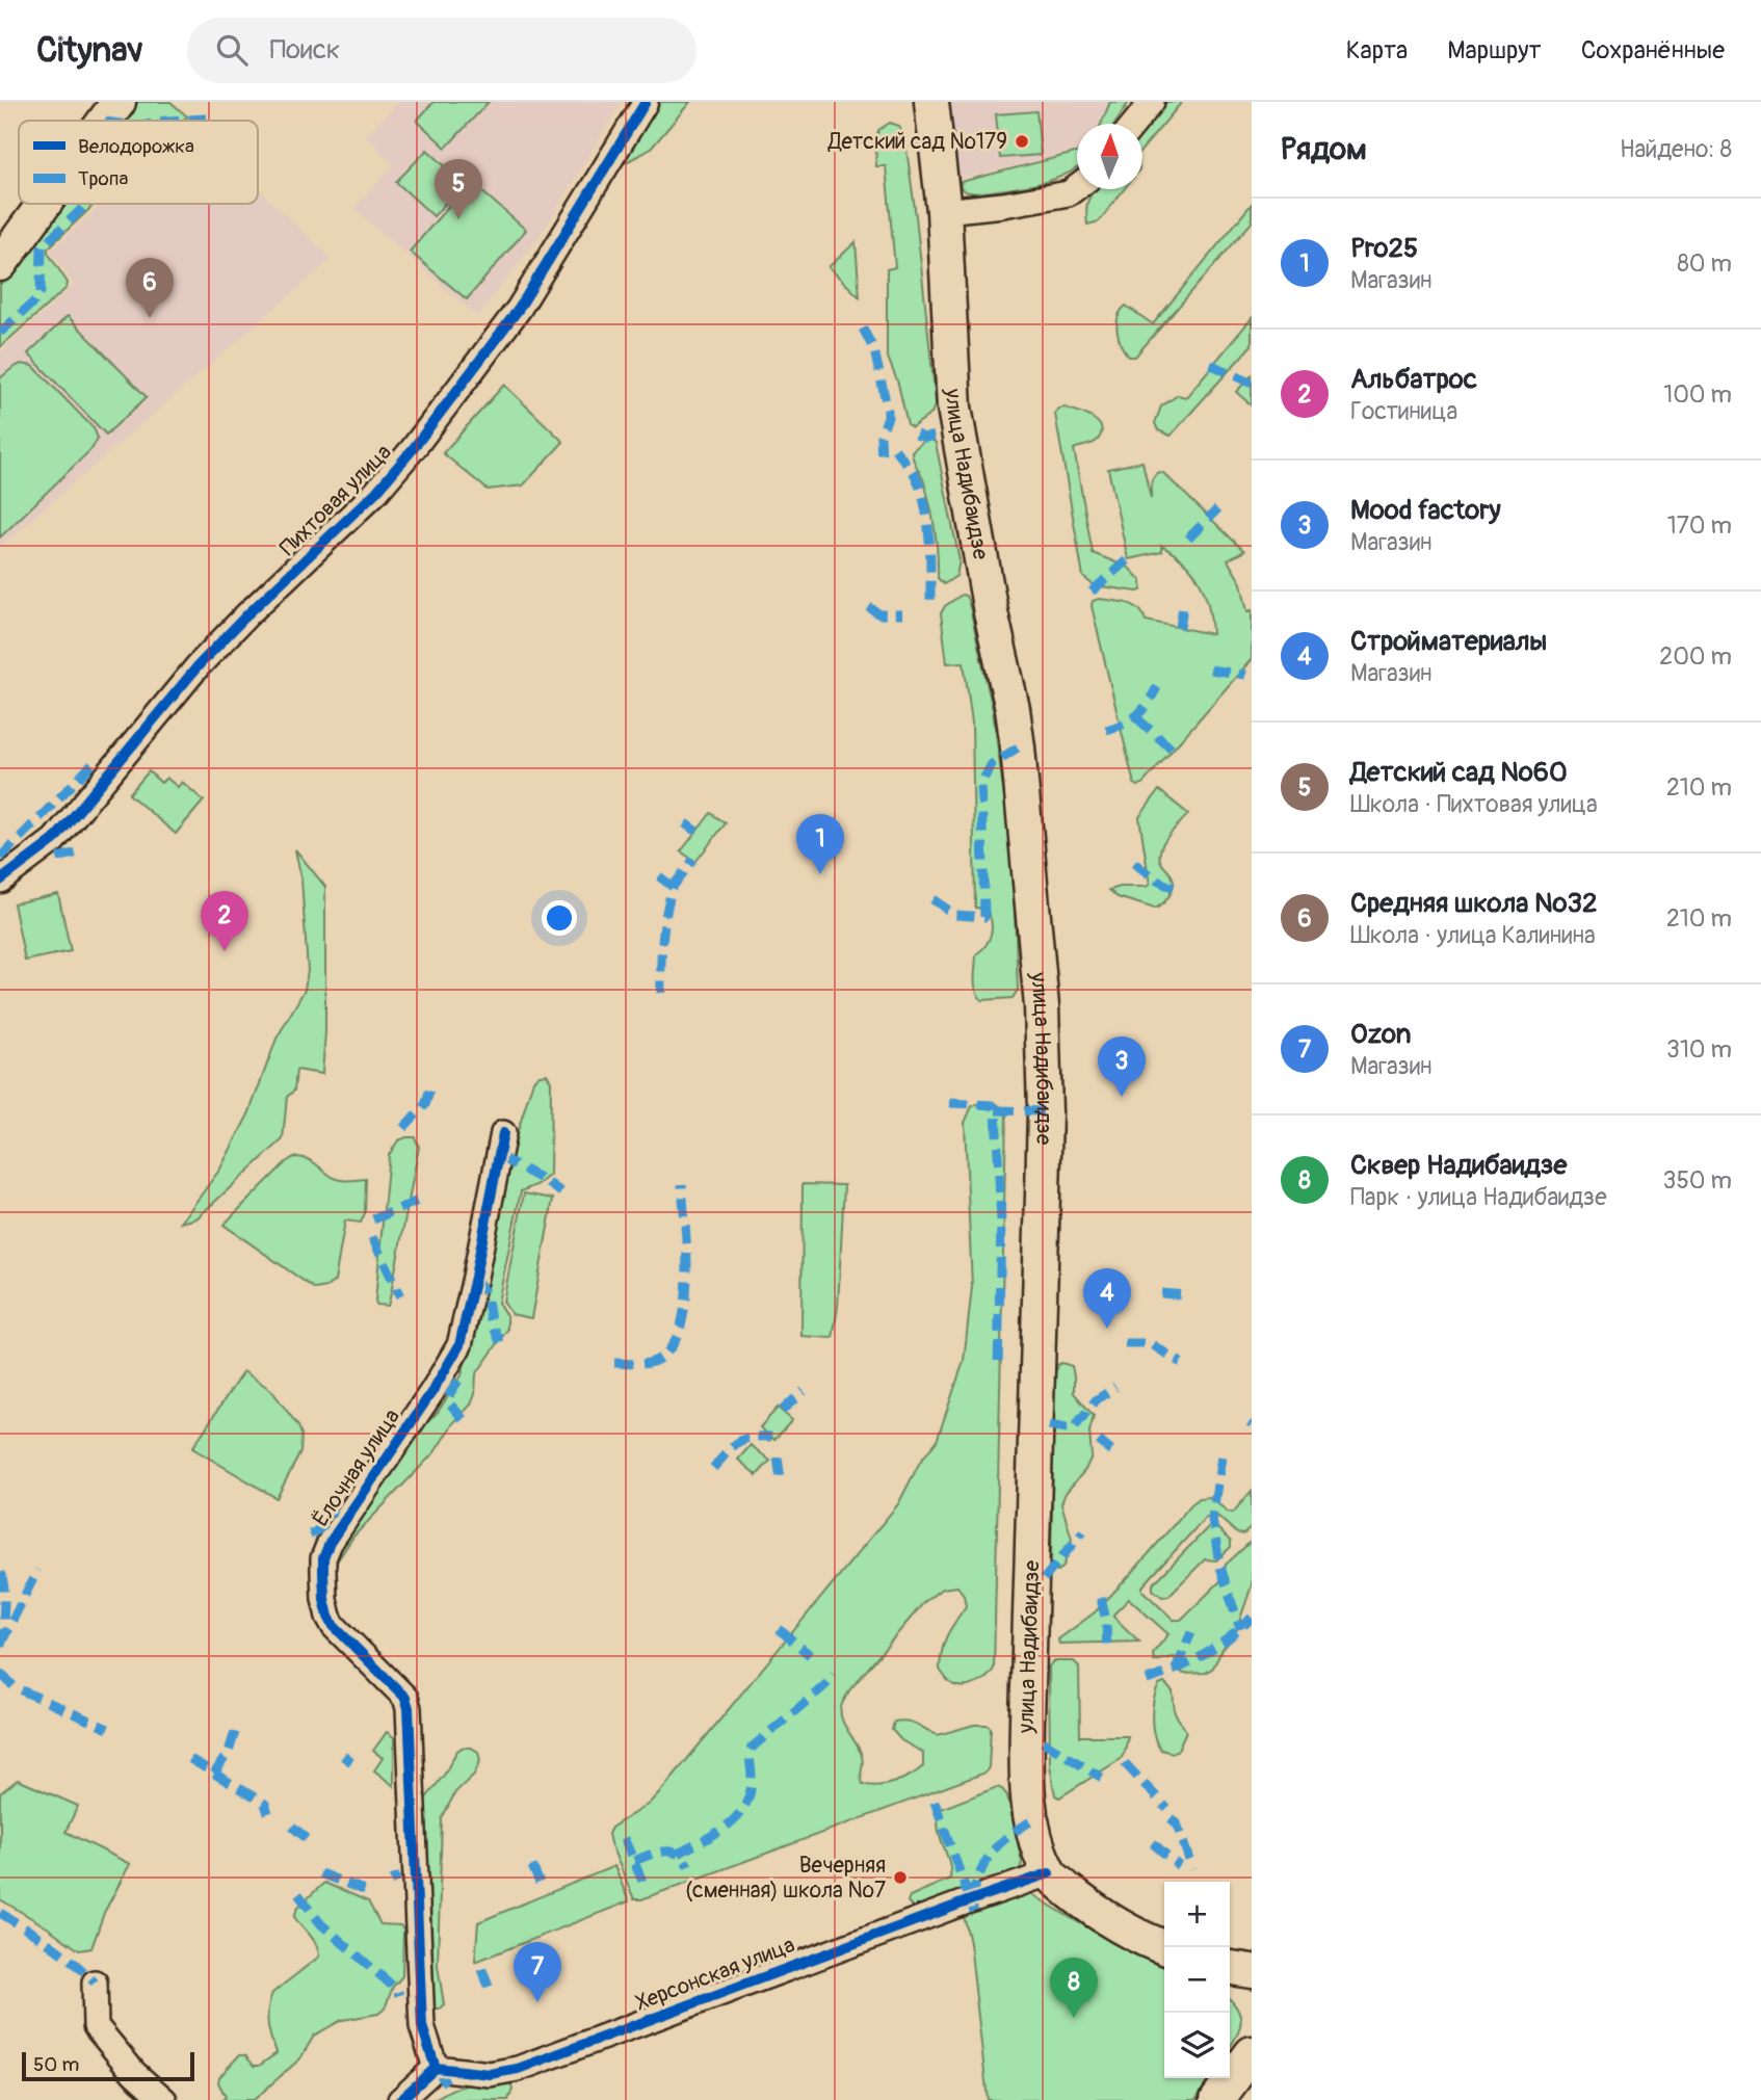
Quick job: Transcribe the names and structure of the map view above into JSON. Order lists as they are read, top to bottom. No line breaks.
{"streets":{"main road":["улица Надибаидзе"],"street":["Пихтовая улица","Ёлочная улица","Херсонская улица"]},"crossings":[["улица Надибаидзе","Херсонская улица"],["Ёлочная улица","Херсонская улица"]],"places":["Детский сад №179","Вечерняя (сменная) школа №7"],"legend":["Велодорожка","Тропа"],"scale_bar":"50 m","north":"top","page":{"header":"Citynav","search":"Поиск","nav":["Карта","Маршрут","Сохранённые"],"heading":["Рядом","Найдено: 8"],"pins":["5","6","1","2","3","4","7","8"],"list":[{"mark":"1","name":"Pro25","note":"Магазин","value":"80 m"},{"mark":"2","name":"Альбатрос","note":"Гостиница","value":"100 m"},{"mark":"3","name":"Mood factory","note":"Магазин","value":"170 m"},{"mark":"4","name":"Стройматериалы","note":"Магазин","value":"200 m"},{"mark":"5","name":"Детский сад №60","note":"Школа · Пихтовая улица","value":"210 m"},{"mark":"6","name":"Средняя школа №32","note":"Школа · улица Калинина","value":"210 m"},{"mark":"7","name":"Ozon","note":"Магазин","value":"310 m"},{"mark":"8","name":"Сквер Надибаидзе","note":"Парк · улица Надибаидзе","value":"350 m"}],"map_buttons":["+","−"],"scale":"50 m"}}
